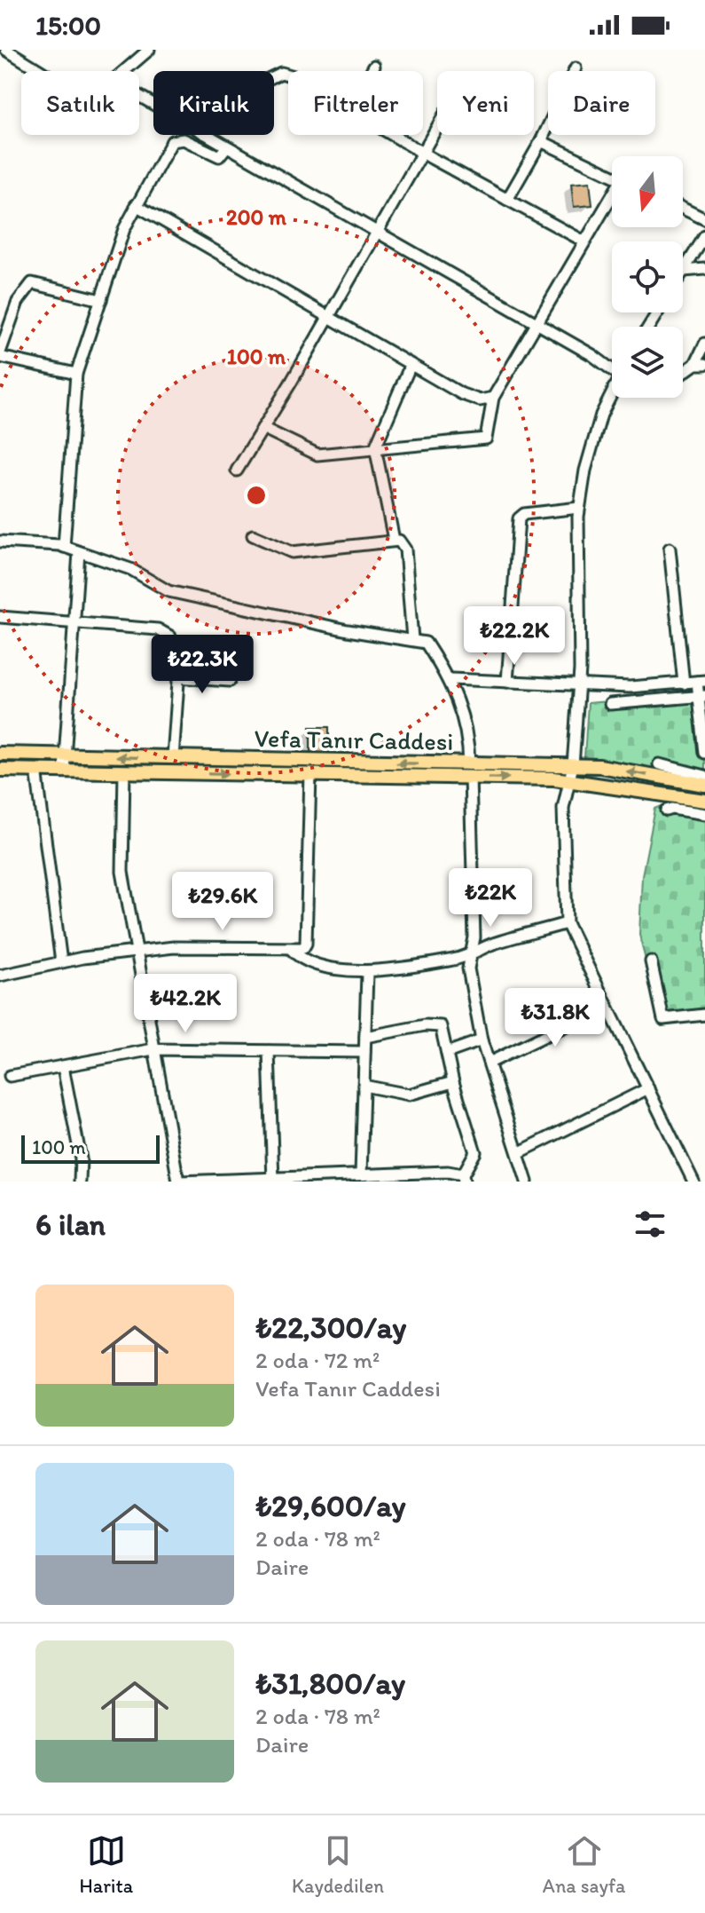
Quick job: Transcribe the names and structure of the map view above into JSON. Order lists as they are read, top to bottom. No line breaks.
{"streets":{"main road":["Vefa Tanır Caddesi"]},"scale_bar":"100 m","north":"bottom","page":{"status":"15:00","chip":["Satılık","Kiralık","Filtreler","Yeni","Daire"],"price":["₺22.2K","₺22.3K","₺22K","₺29.6K","₺42.2K","₺31.8K"],"scale":"100 m","heading":"6 ilan","list":[{"name":"₺22,300/ay","note":"2 oda · 72 m² · Vefa Tanır Caddesi"},{"name":"₺29,600/ay","note":"2 oda · 78 m² · Daire"},{"name":"₺31,800/ay","note":"2 oda · 78 m² · Daire"}],"tabs":["Harita","Kaydedilen","Ana sayfa"]},"rings":["200 m","100 m"]}
